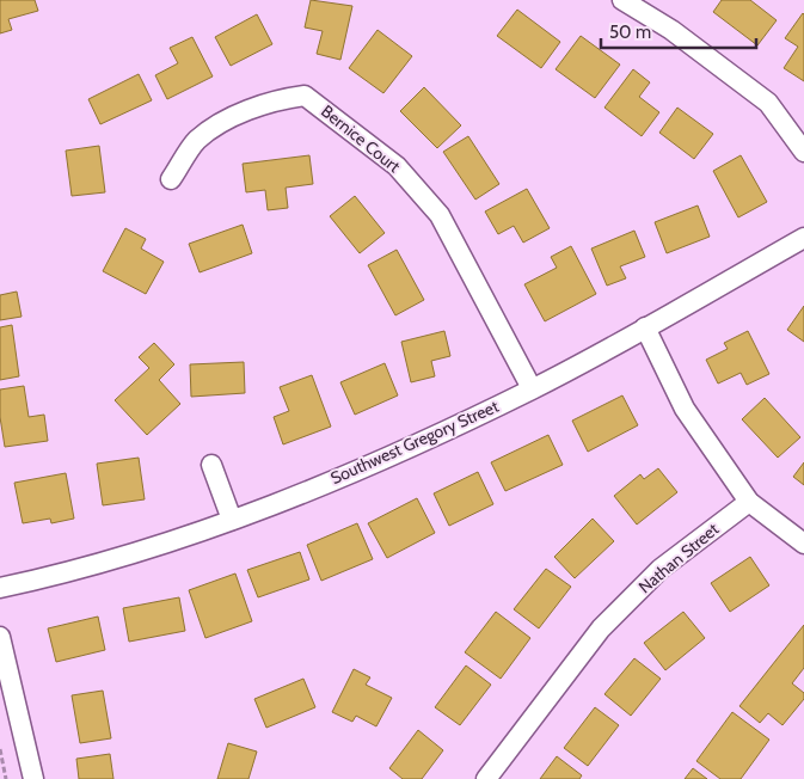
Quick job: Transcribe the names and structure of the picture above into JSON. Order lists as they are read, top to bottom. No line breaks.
{"streets":{"street":["Bernice Court","Southwest Gregory Street","Nathan Street"]},"crossings":[["Bernice Court","Southwest Gregory Street"]],"scale_bar":"50 m"}
